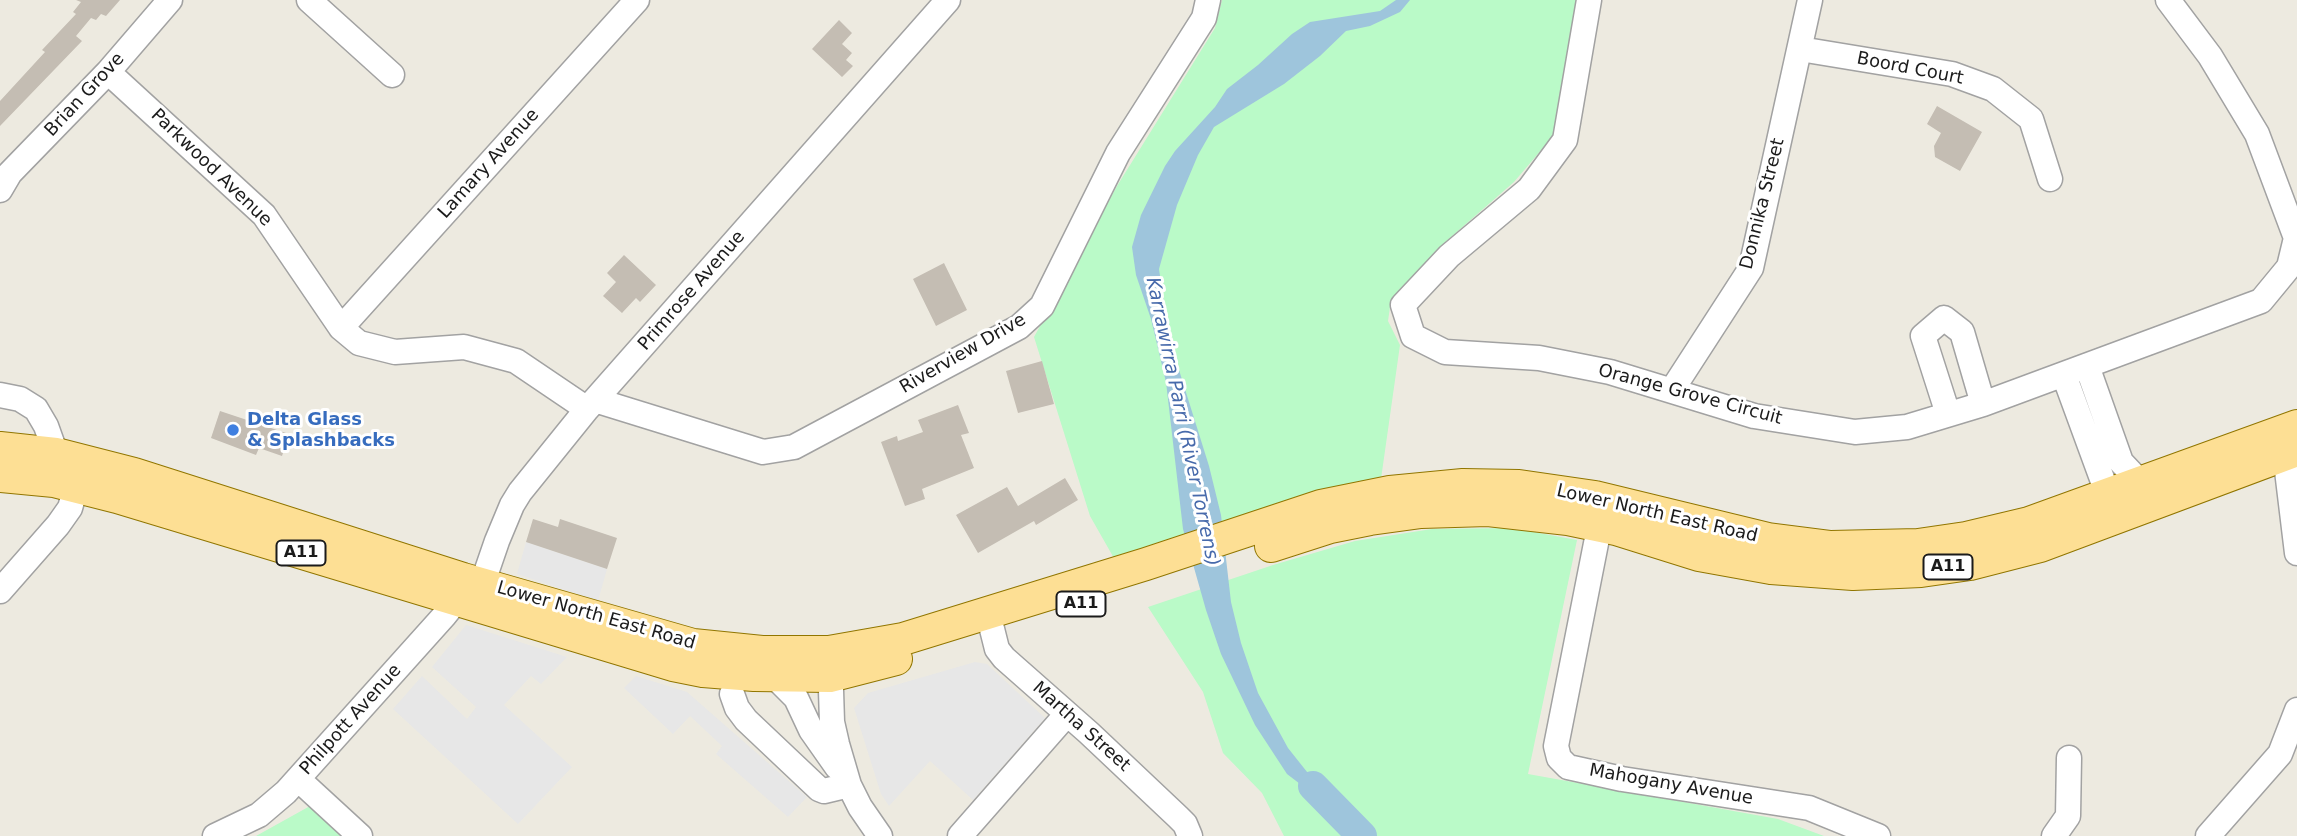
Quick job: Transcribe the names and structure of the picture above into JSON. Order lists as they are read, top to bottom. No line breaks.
{"streets":{"main road":["Lower North East Road","A11"],"street":["Boord Court","Brian Grove","Lamary Avenue","Parkwood Avenue","Donnika Street","Primrose Avenue","Riverview Drive","Orange Grove Circuit","Philpott Avenue","Martha Street","Mahogany Avenue"]},"crossings":[["Boord Court","Donnika Street"],["Brian Grove","Parkwood Avenue"],["Lamary Avenue","Parkwood Avenue"],["Parkwood Avenue","Primrose Avenue"],["Parkwood Avenue","Riverview Drive"],["Donnika Street","Orange Grove Circuit"],["Primrose Avenue","Riverview Drive"],["Primrose Avenue","Lower North East Road"],["Primrose Avenue","Philpott Avenue"],["Lower North East Road","Philpott Avenue"],["Lower North East Road","Martha Street"],["Lower North East Road","Mahogany Avenue"]],"water":["Karrawirra Parri (River Torrens)"],"places":["Delta Glass & Splashbacks"]}
